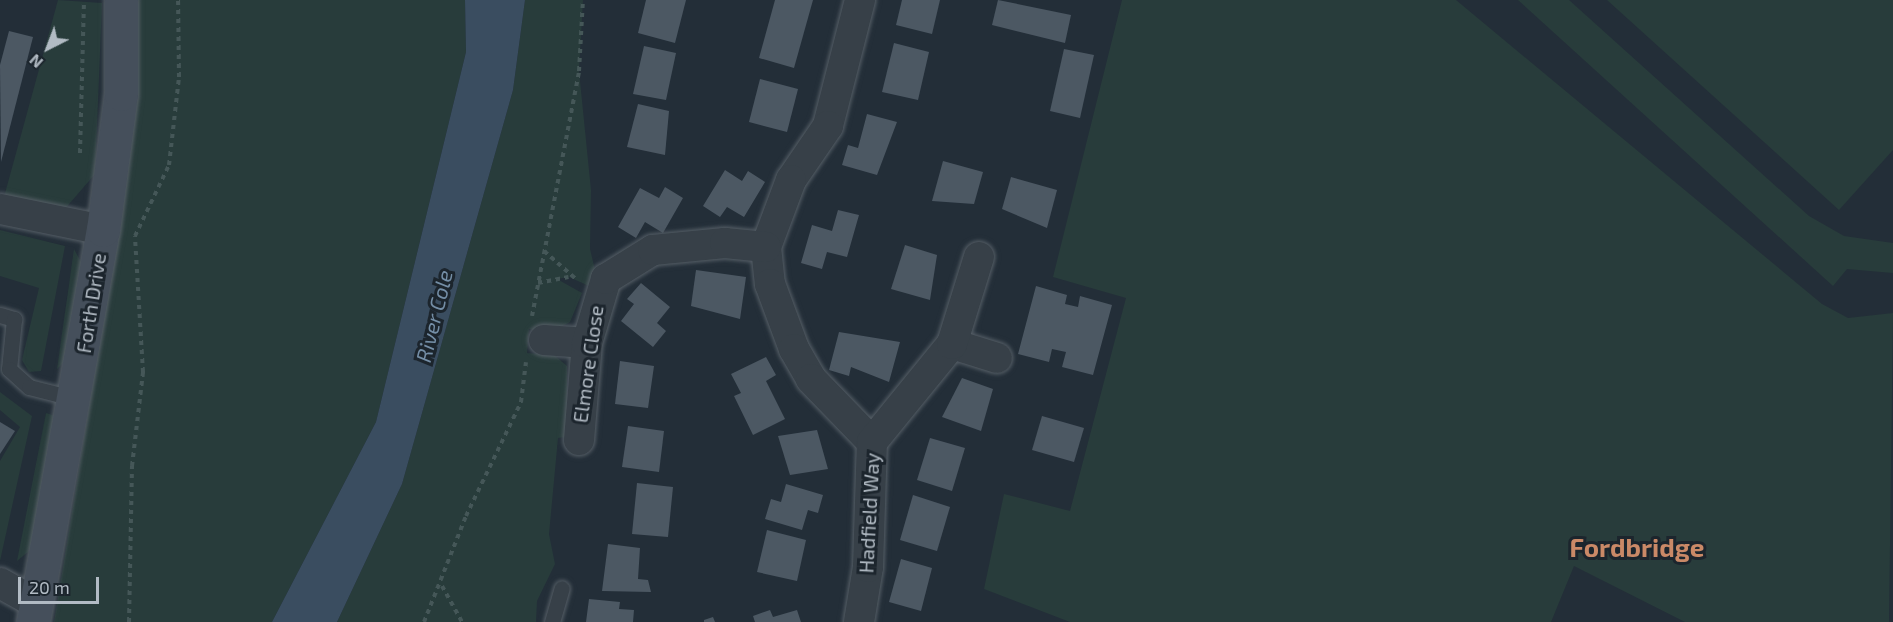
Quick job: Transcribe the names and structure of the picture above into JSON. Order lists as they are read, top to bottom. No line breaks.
{"streets":{"street":["Forth Drive","Elmore Close","Hadfield Way"]},"districts":["Fordbridge"],"water":["River Cole"],"scale_bar":"20 m","north":"bottom left"}
